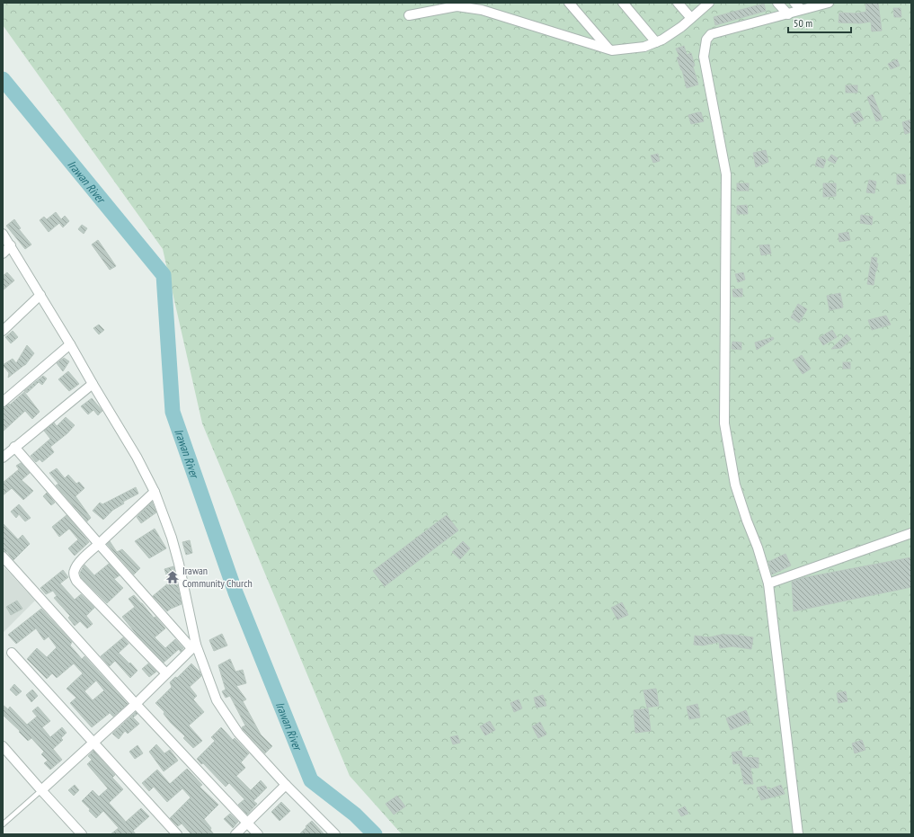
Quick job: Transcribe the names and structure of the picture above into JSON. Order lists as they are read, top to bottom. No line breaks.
{"water":["Irawan River"],"places":{"temple":["Irawan Community Church"]},"scale_bar":"50 m"}
